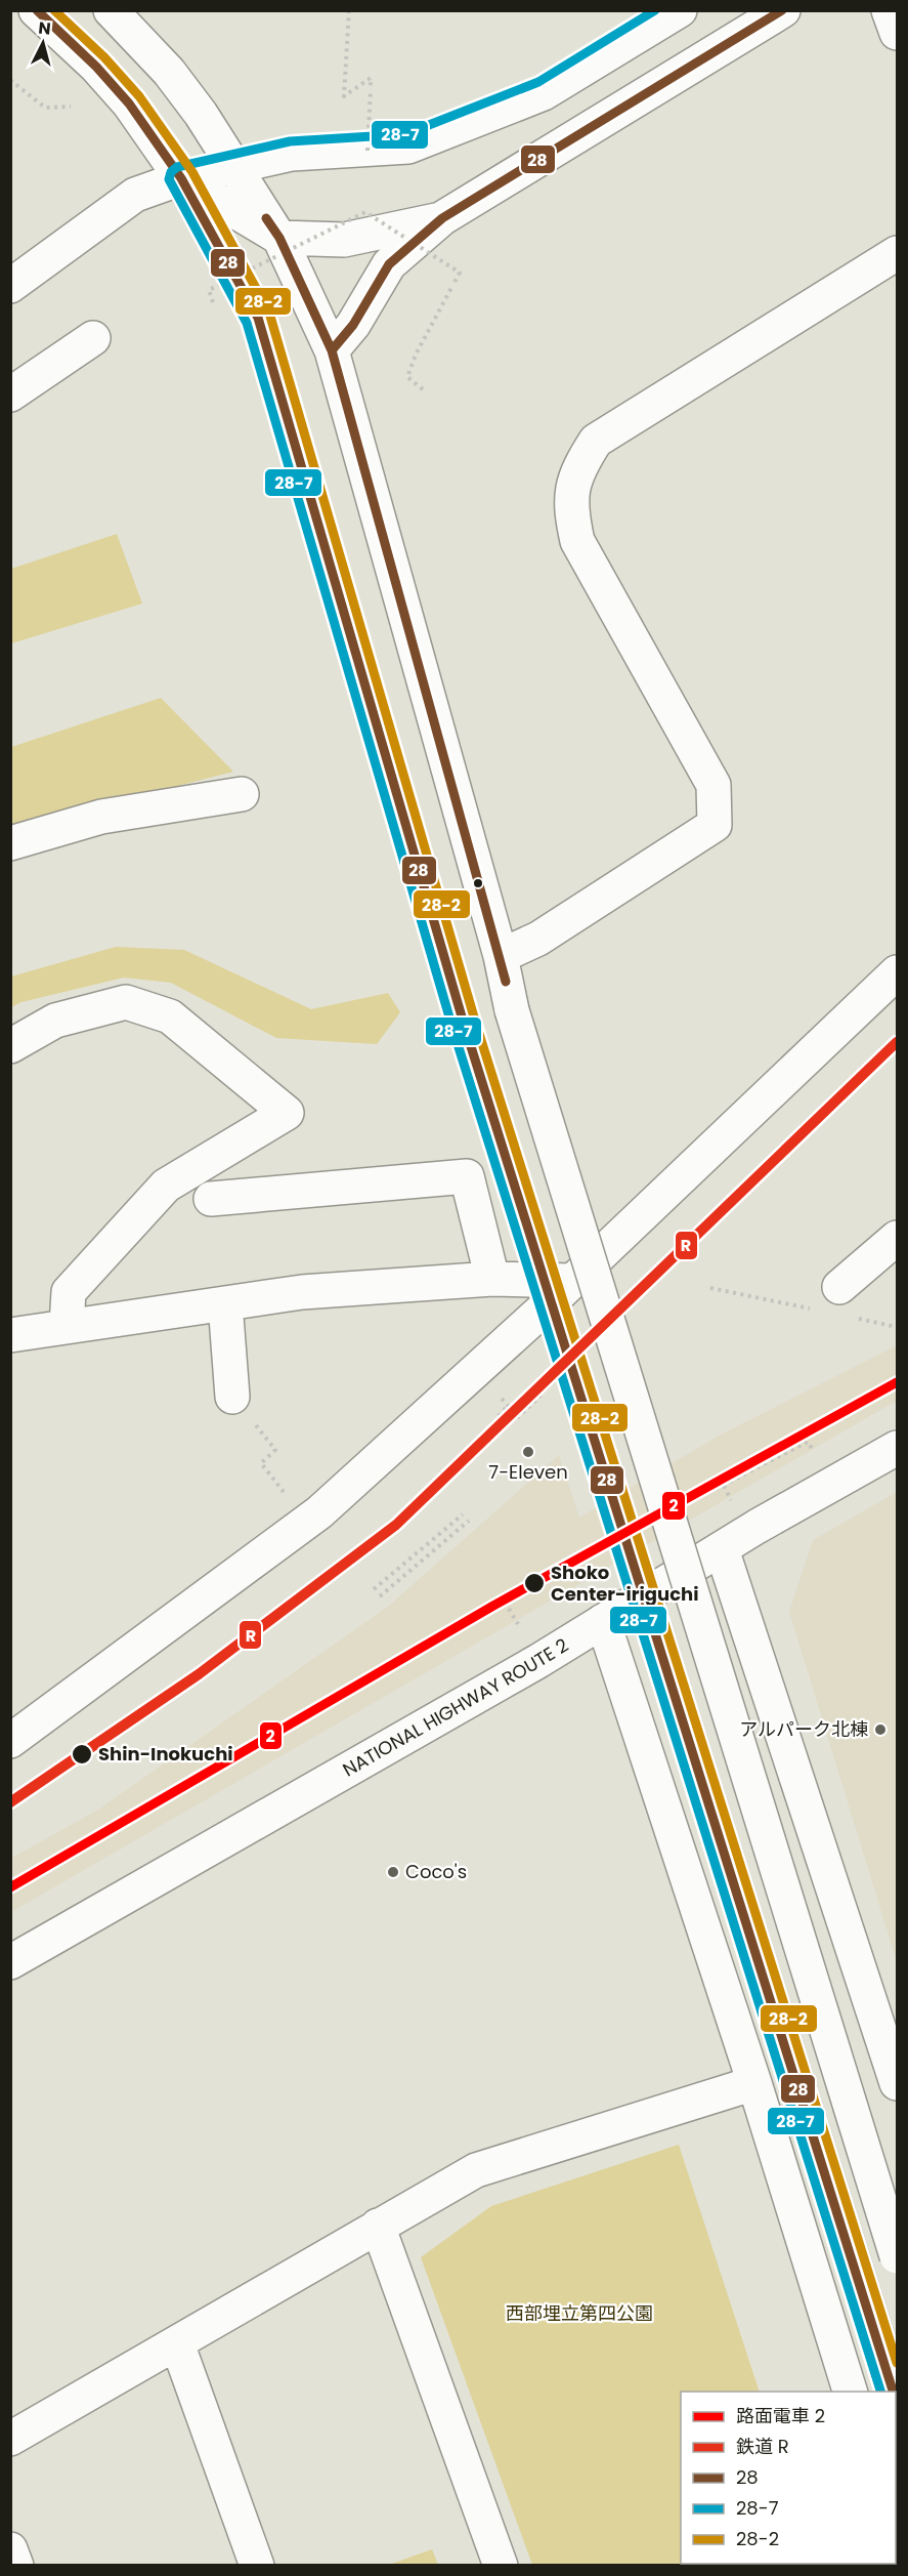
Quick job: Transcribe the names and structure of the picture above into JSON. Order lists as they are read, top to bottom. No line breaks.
{"streets":{"main road":["NATIONAL HIGHWAY ROUTE 2"]},"parks":["西部埋立第四公園"],"places":["7-Eleven","Shoko Center-iriguchi","アルパーク北棟","Shin-Inokuchi","Coco's"],"lines":["transit line 28","transit line 28-7","transit line 28-2","rail line R","tram line 2"],"legend":["路面電車 2","鉄道 R","28","28-7","28-2"],"north":"top"}
